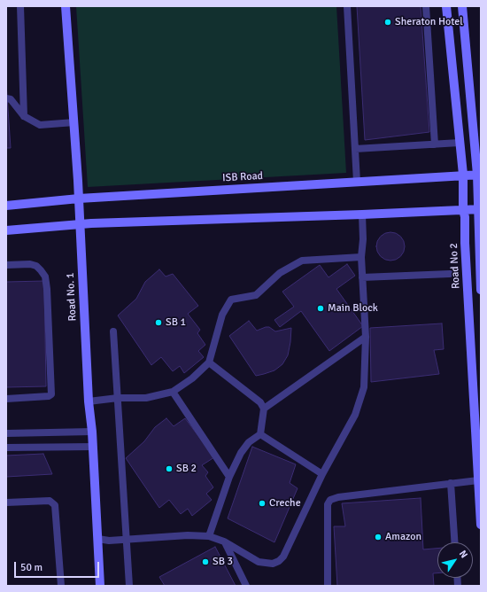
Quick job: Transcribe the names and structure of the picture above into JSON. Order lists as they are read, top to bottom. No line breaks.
{"streets":{"street":["ISB Road","Road No 2","Road No. 1"]},"crossings":[["ISB Road","Road No 2"],["ISB Road","Road No. 1"]],"places":["Sheraton Hotel","Main Block","SB 1","SB 2","Creche","Amazon","SB 3"],"scale_bar":"50 m","north":"top right"}
